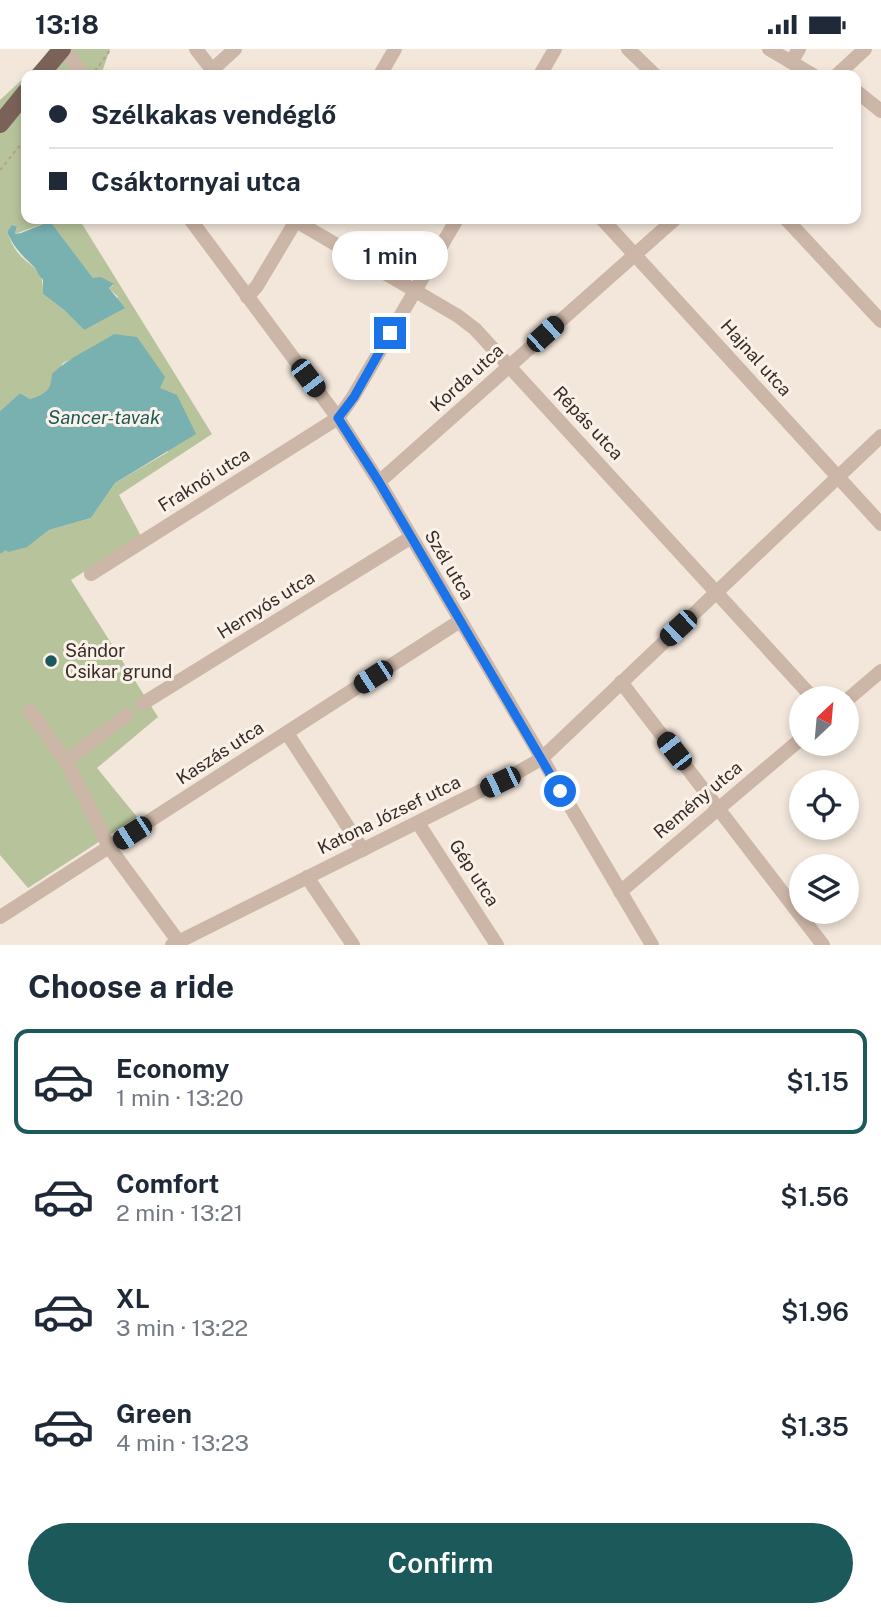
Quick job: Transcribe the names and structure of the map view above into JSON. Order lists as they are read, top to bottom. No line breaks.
{"streets":{"street":["Hajnal utca","Korda utca","Répás utca","Fraknói utca","Szél utca","Hernyós utca","Kaszás utca","Remény utca","Katona József utca","Gép utca"]},"crossings":[["Hajnal utca","Korda utca"],["Hajnal utca","Katona József utca"],["Korda utca","Répás utca"],["Korda utca","Szél utca"],["Répás utca","Katona József utca"],["Fraknói utca","Szél utca"],["Szél utca","Hernyós utca"],["Szél utca","Kaszás utca"],["Szél utca","Remény utca"],["Szél utca","Katona József utca"],["Katona József utca","Gép utca"]],"water":["Sancer-tavak"],"places":["Sándor Csikar grund"],"north":"top right","page":{"status":"13:18","banner":["Szélkakas vendéglő","Csáktornyai utca"],"bubble":"1 min","heading":"Choose a ride","list":[{"name":"Economy","note":"1 min · 13:20","value":"$1.15"},{"name":"Comfort","note":"2 min · 13:21","value":"$1.56"},{"name":"XL","note":"3 min · 13:22","value":"$1.96"},{"name":"Green","note":"4 min · 13:23","value":"$1.35"}],"buttons":"Confirm"}}
